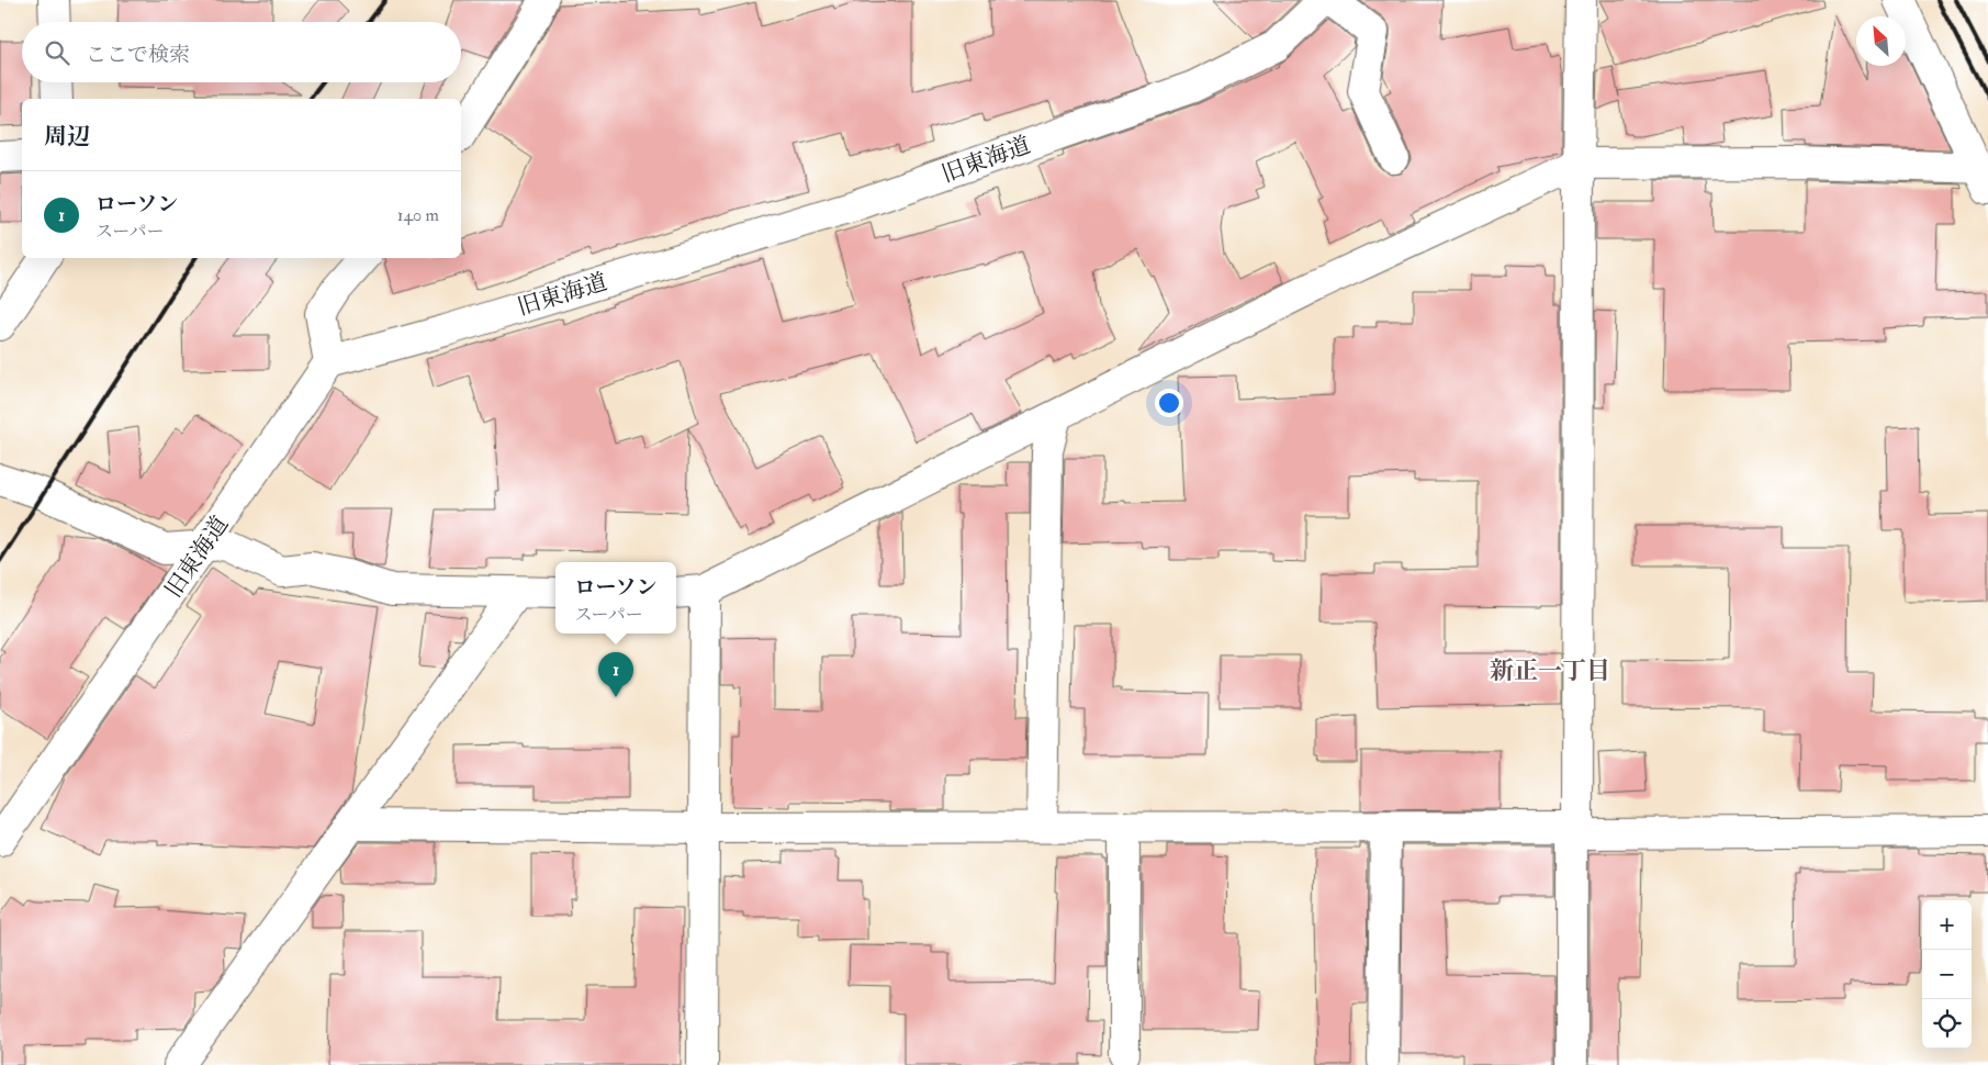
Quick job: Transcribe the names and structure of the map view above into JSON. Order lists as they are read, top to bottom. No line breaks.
{"streets":{"street":["旧東海道"]},"districts":["新正一丁目"],"north":"top left","page":{"search":"ここで検索","heading":"周辺","list":[{"mark":"1","name":"ローソン","note":"スーパー","value":"140 m"}],"popup":["ローソン","スーパー"],"pins":"1","map_buttons":["+","−"]}}
